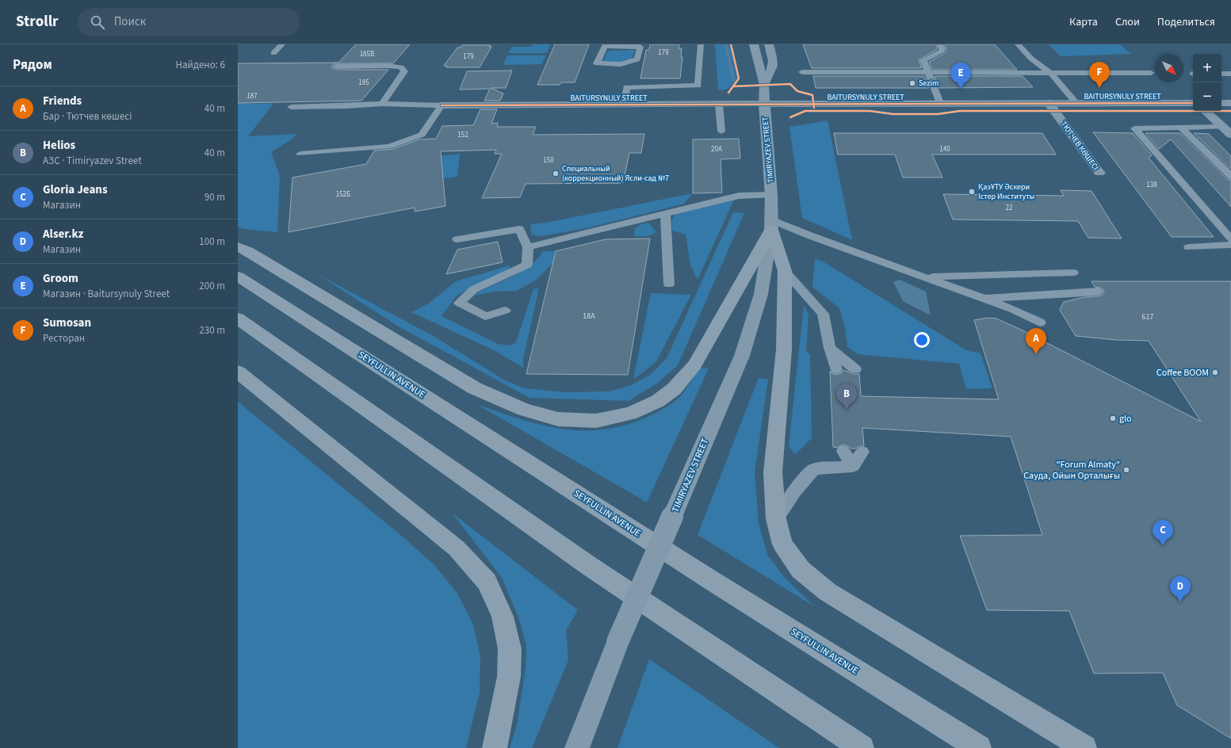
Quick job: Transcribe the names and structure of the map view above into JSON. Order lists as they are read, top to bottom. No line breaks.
{"streets":{"main road":["SEYFULLIN AVENUE"],"street":["BAITURSYNULY STREET","ТЮТЧЕВ КӨШЕСІ","TIMIRYAZEV STREET"]},"crossings":[["BAITURSYNULY STREET","ТЮТЧЕВ КӨШЕСІ"],["BAITURSYNULY STREET","TIMIRYAZEV STREET"]],"places":["Sezim","Специальный (коррекционный) Ясли-сад №7","ҚазҰТУ Әскери Істер Институты","Coffee BOOM","glo","\"Forum Almaty\" Сауда, Ойын Орталығы"],"house_numbers":["179","185В","179","185","187","152","20А","140","150","138","152Б","22","18А","617"],"north":"bottom right","page":{"header":"Strollr","search":"Поиск","nav":["Карта","Слои","Поделиться"],"heading":["Рядом","Найдено: 6"],"map_buttons":["+","−"],"pins":["F","E","A","B","C","D"],"list":[{"mark":"A","name":"Friends","note":"Бар · Тютчев көшесі","value":"40 m"},{"mark":"B","name":"Helios","note":"АЗС · Timiryazev Street","value":"40 m"},{"mark":"C","name":"Gloria Jeans","note":"Магазин","value":"90 m"},{"mark":"D","name":"Alser.kz","note":"Магазин","value":"100 m"},{"mark":"E","name":"Groom","note":"Магазин · Baitursynuly Street","value":"200 m"},{"mark":"F","name":"Sumosan","note":"Ресторан","value":"230 m"}]}}
